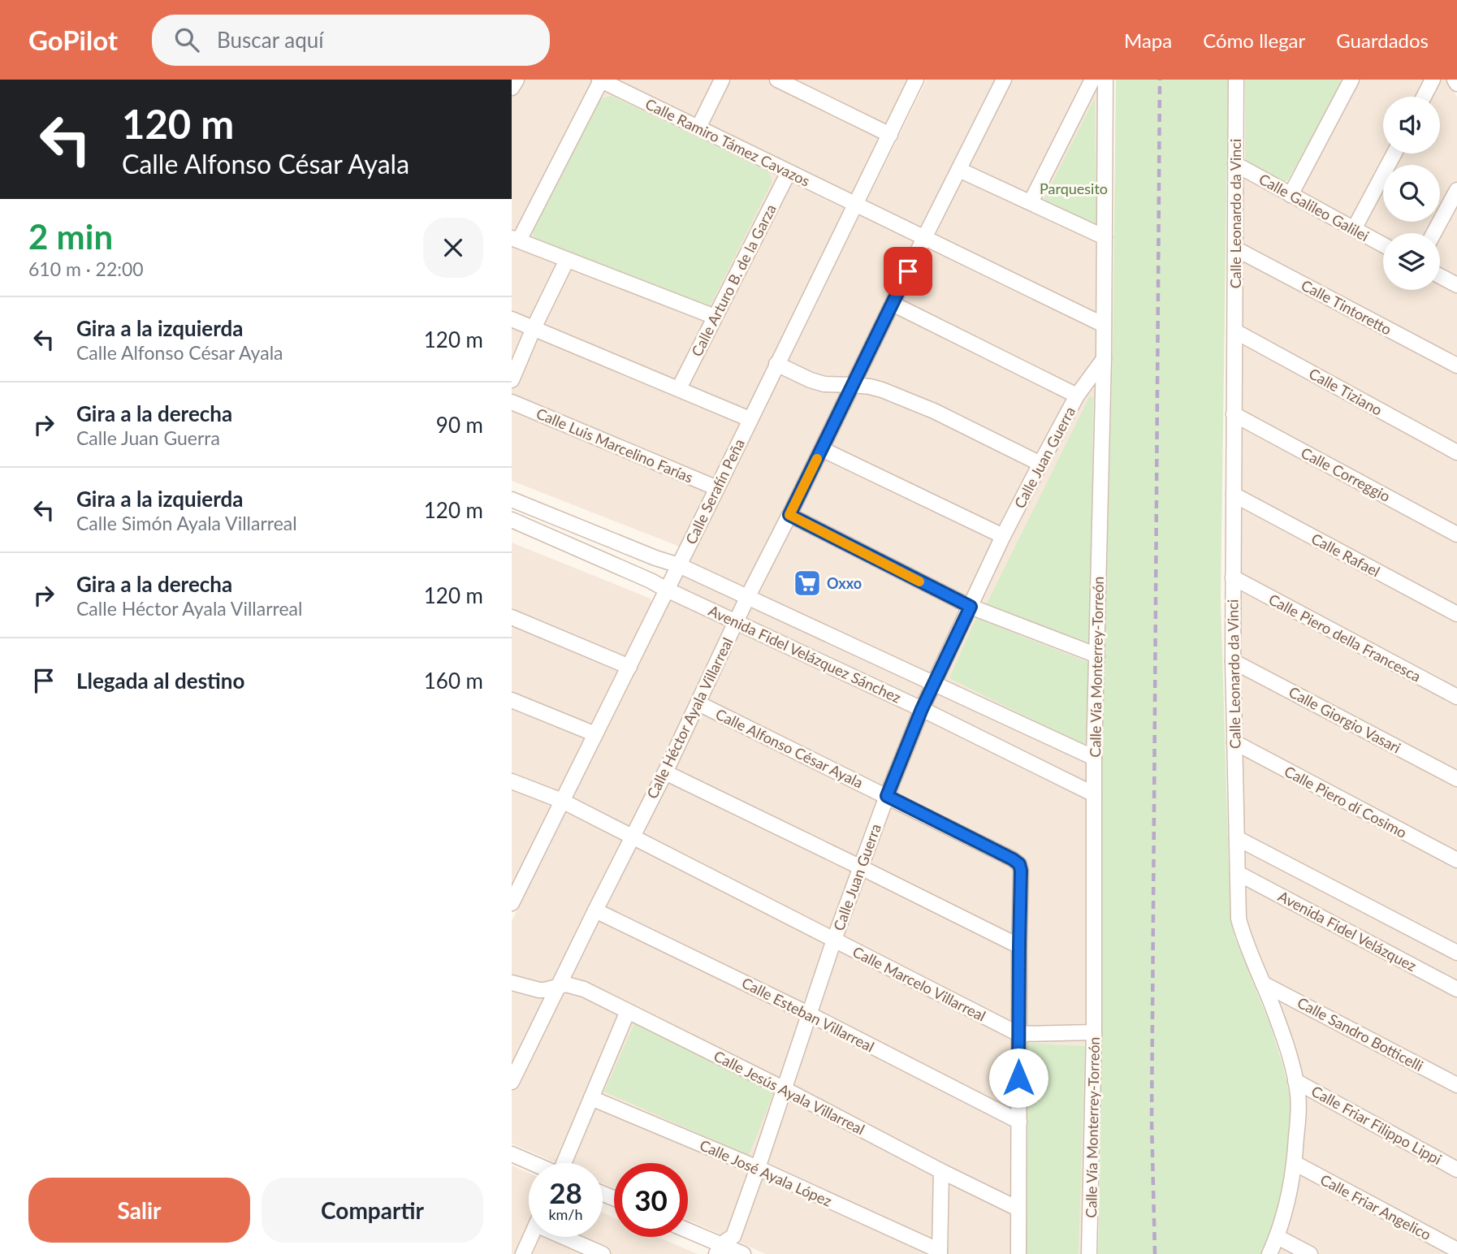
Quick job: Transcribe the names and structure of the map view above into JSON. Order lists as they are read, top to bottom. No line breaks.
{"streets":{"street":["Calle Ramiro Támez Cavazos","Calle Galileo Galilei","Calle Leonardo da Vinci","Calle Arturo B. de la Garza","Calle Tintoretto","Calle Tiziano","Calle Luis Marcelino Farías","Calle Juan Guerra","Calle Correggio","Calle Serafín Peña","Calle Rafael","Calle Piero della Francesca","Avenida Fidel Velázquez Sánchez","Calle Vía Monterrey-Torreón","Calle Héctor Ayala Villarreal","Calle Giorgio Vasari","Calle Alfonso César Ayala","Calle Piero dí Cosimo","Avenida Fidel Velázquez","Calle Marcelo Villarreal","Calle Esteban Villarreal","Calle Sandro Botticelli","Calle Jesús Ayala Villarreal","Calle Friar Filippo Lippi","Calle José Ayala López","Calle Friar Angelico"]},"crossings":[["Calle Ramiro Támez Cavazos","Calle Arturo B. de la Garza"],["Calle Ramiro Támez Cavazos","Calle Serafín Peña"],["Calle Ramiro Támez Cavazos","Calle Vía Monterrey-Torreón"],["Calle Ramiro Támez Cavazos","Calle Héctor Ayala Villarreal"],["Calle Galileo Galilei","Calle Leonardo da Vinci"],["Calle Leonardo da Vinci","Calle Tintoretto"],["Calle Leonardo da Vinci","Calle Tiziano"],["Calle Leonardo da Vinci","Calle Correggio"],["Calle Leonardo da Vinci","Calle Rafael"],["Calle Leonardo da Vinci","Calle Piero della Francesca"],["Calle Leonardo da Vinci","Calle Giorgio Vasari"],["Calle Leonardo da Vinci","Calle Piero dí Cosimo"],["Calle Leonardo da Vinci","Avenida Fidel Velázquez"],["Calle Leonardo da Vinci","Calle Sandro Botticelli"],["Calle Leonardo da Vinci","Calle Friar Filippo Lippi"],["Calle Leonardo da Vinci","Calle Friar Angelico"],["Calle Luis Marcelino Farías","Calle Serafín Peña"],["Calle Juan Guerra","Avenida Fidel Velázquez Sánchez"],["Calle Juan Guerra","Calle Vía Monterrey-Torreón"],["Calle Juan Guerra","Calle Alfonso César Ayala"],["Calle Juan Guerra","Calle Marcelo Villarreal"],["Calle Juan Guerra","Calle Esteban Villarreal"],["Calle Juan Guerra","Calle Jesús Ayala Villarreal"],["Calle Juan Guerra","Calle José Ayala López"],["Calle Serafín Peña","Avenida Fidel Velázquez Sánchez"],["Calle Serafín Peña","Calle Marcelo Villarreal"],["Avenida Fidel Velázquez Sánchez","Calle Vía Monterrey-Torreón"],["Avenida Fidel Velázquez Sánchez","Calle Héctor Ayala Villarreal"],["Calle Vía Monterrey-Torreón","Calle Marcelo Villarreal"],["Calle Héctor Ayala Villarreal","Calle Alfonso César Ayala"],["Calle Héctor Ayala Villarreal","Calle Marcelo Villarreal"],["Calle Héctor Ayala Villarreal","Calle Esteban Villarreal"],["Calle Héctor Ayala Villarreal","Calle Jesús Ayala Villarreal"],["Calle Alfonso César Ayala","Calle Marcelo Villarreal"],["Calle Alfonso César Ayala","Calle Esteban Villarreal"],["Calle Alfonso César Ayala","Calle Jesús Ayala Villarreal"]],"parks":["Parquesito"],"places":{"supermarket":["Oxxo"]},"page":{"header":"GoPilot","search":"Buscar aquí","nav":["Mapa","Cómo llegar","Guardados"],"turn":["120 m","Calle Alfonso César Ayala"],"heading":["2 min","610 m · 22:00"],"list":[{"name":"Gira a la izquierda","note":"Calle Alfonso César Ayala","value":"120 m"},{"name":"Gira a la derecha","note":"Calle Juan Guerra","value":"90 m"},{"name":"Gira a la izquierda","note":"Calle Simón Ayala Villarreal","value":"120 m"},{"name":"Gira a la derecha","note":"Calle Héctor Ayala Villarreal","value":"120 m"},{"name":"Llegada al destino","value":"160 m"}],"speed":"28 km/h","limit":"30","buttons":["Salir","Compartir"]}}
